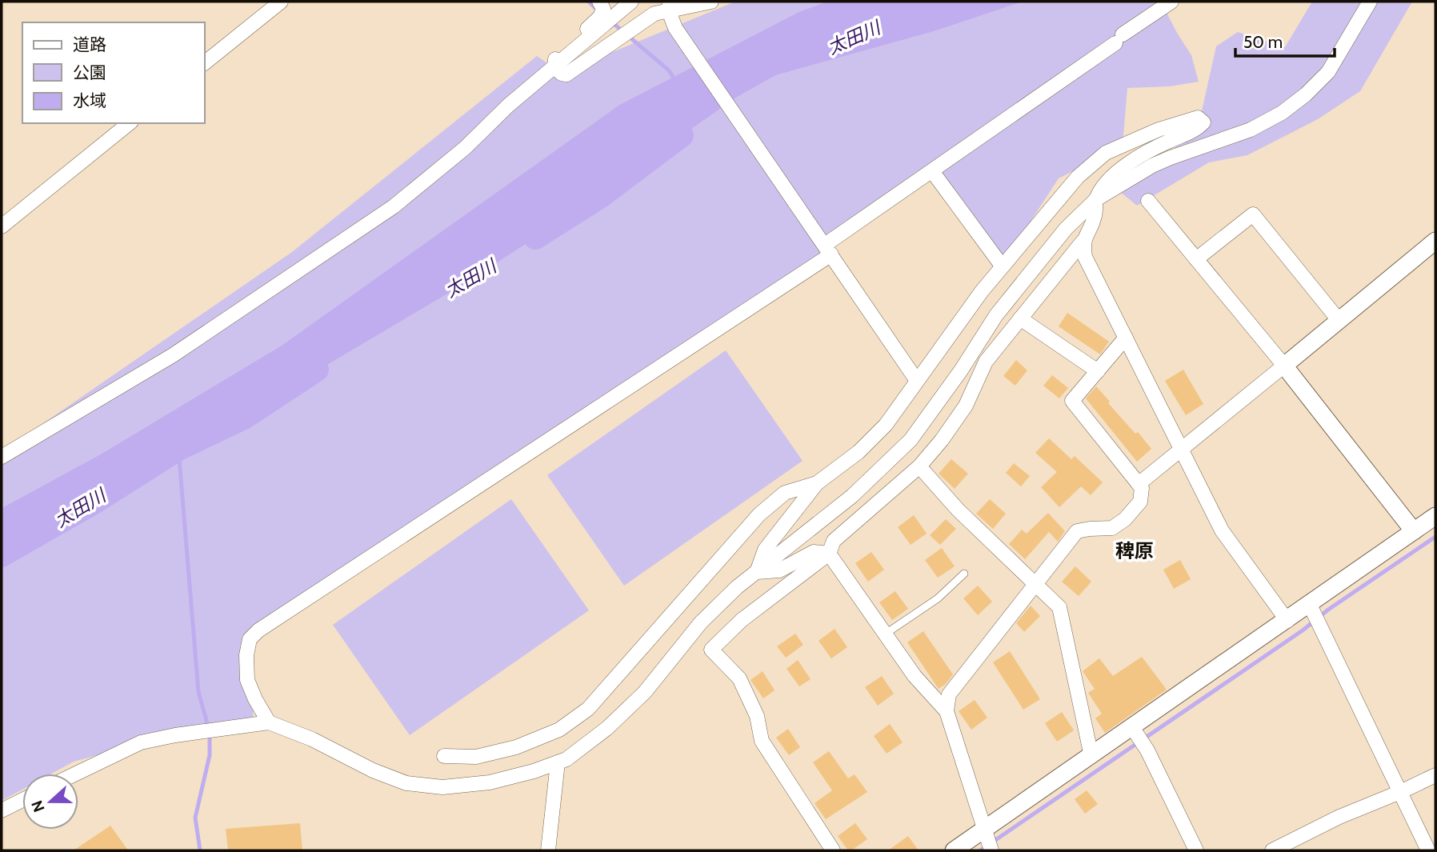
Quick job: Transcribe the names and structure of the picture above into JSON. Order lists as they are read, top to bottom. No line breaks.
{"districts":["稗原"],"water":["太田川"],"legend":["道路","公園","水域"],"scale_bar":"50 m","north":"left"}
